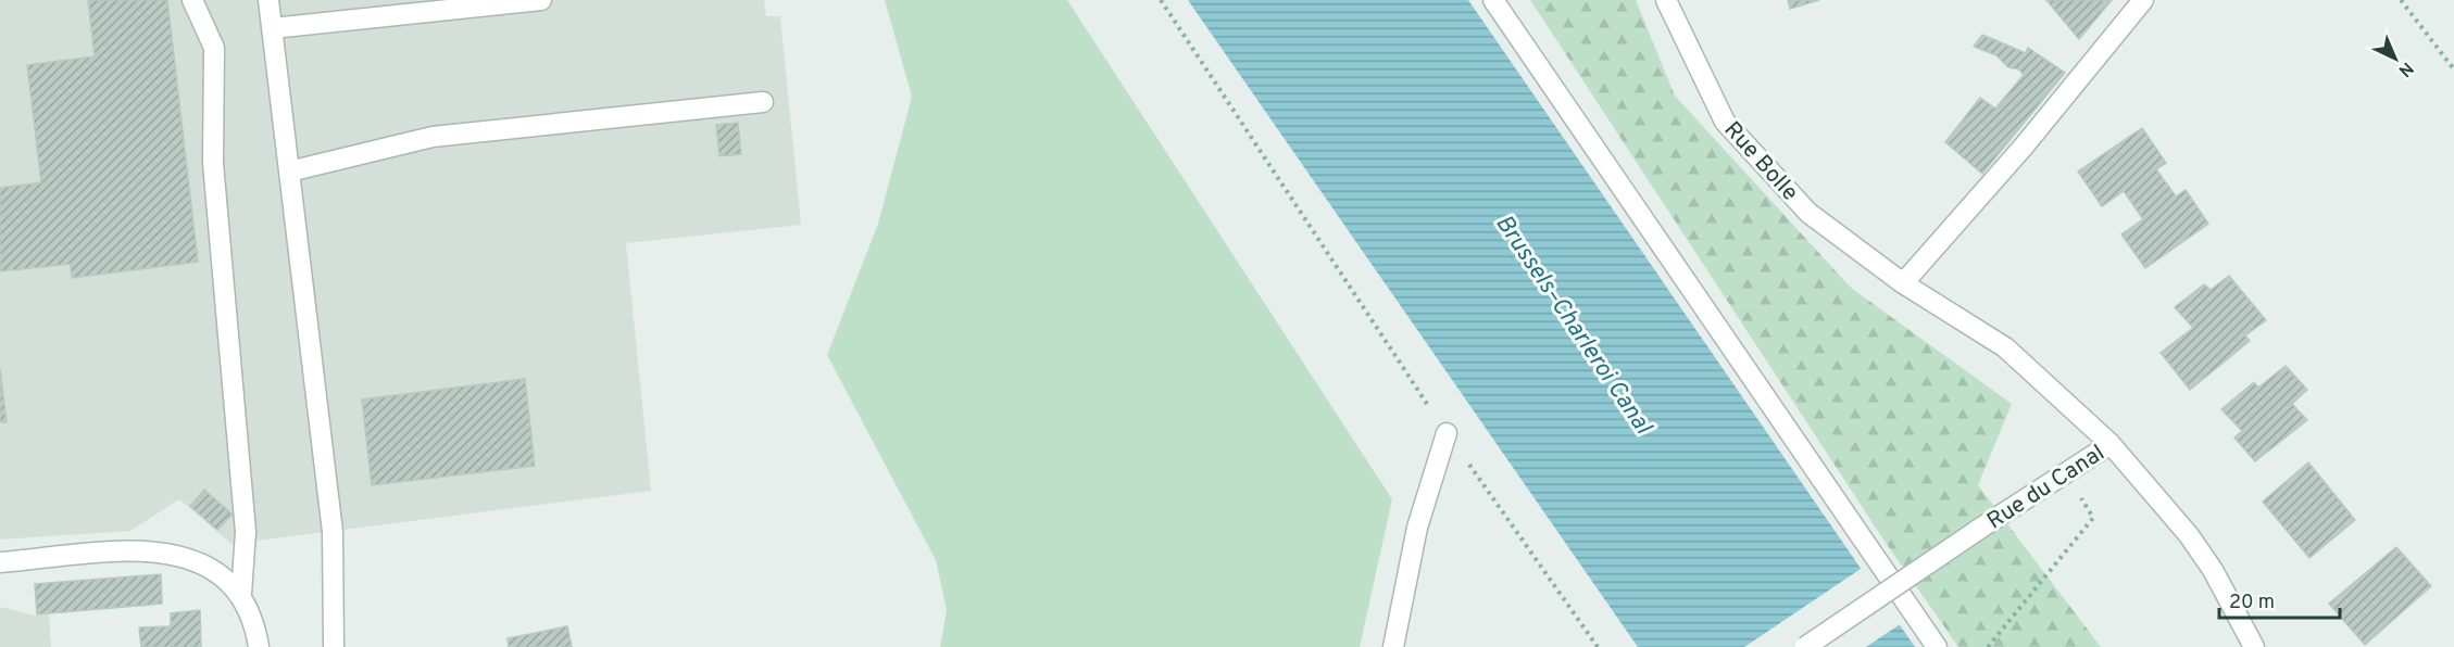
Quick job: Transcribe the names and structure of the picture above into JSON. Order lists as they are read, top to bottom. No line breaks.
{"streets":{"street":["Rue Bolle","Rue du Canal"]},"crossings":[["Rue Bolle","Rue du Canal"]],"water":["Brussels–Charleroi Canal"],"scale_bar":"20 m","north":"bottom right"}
